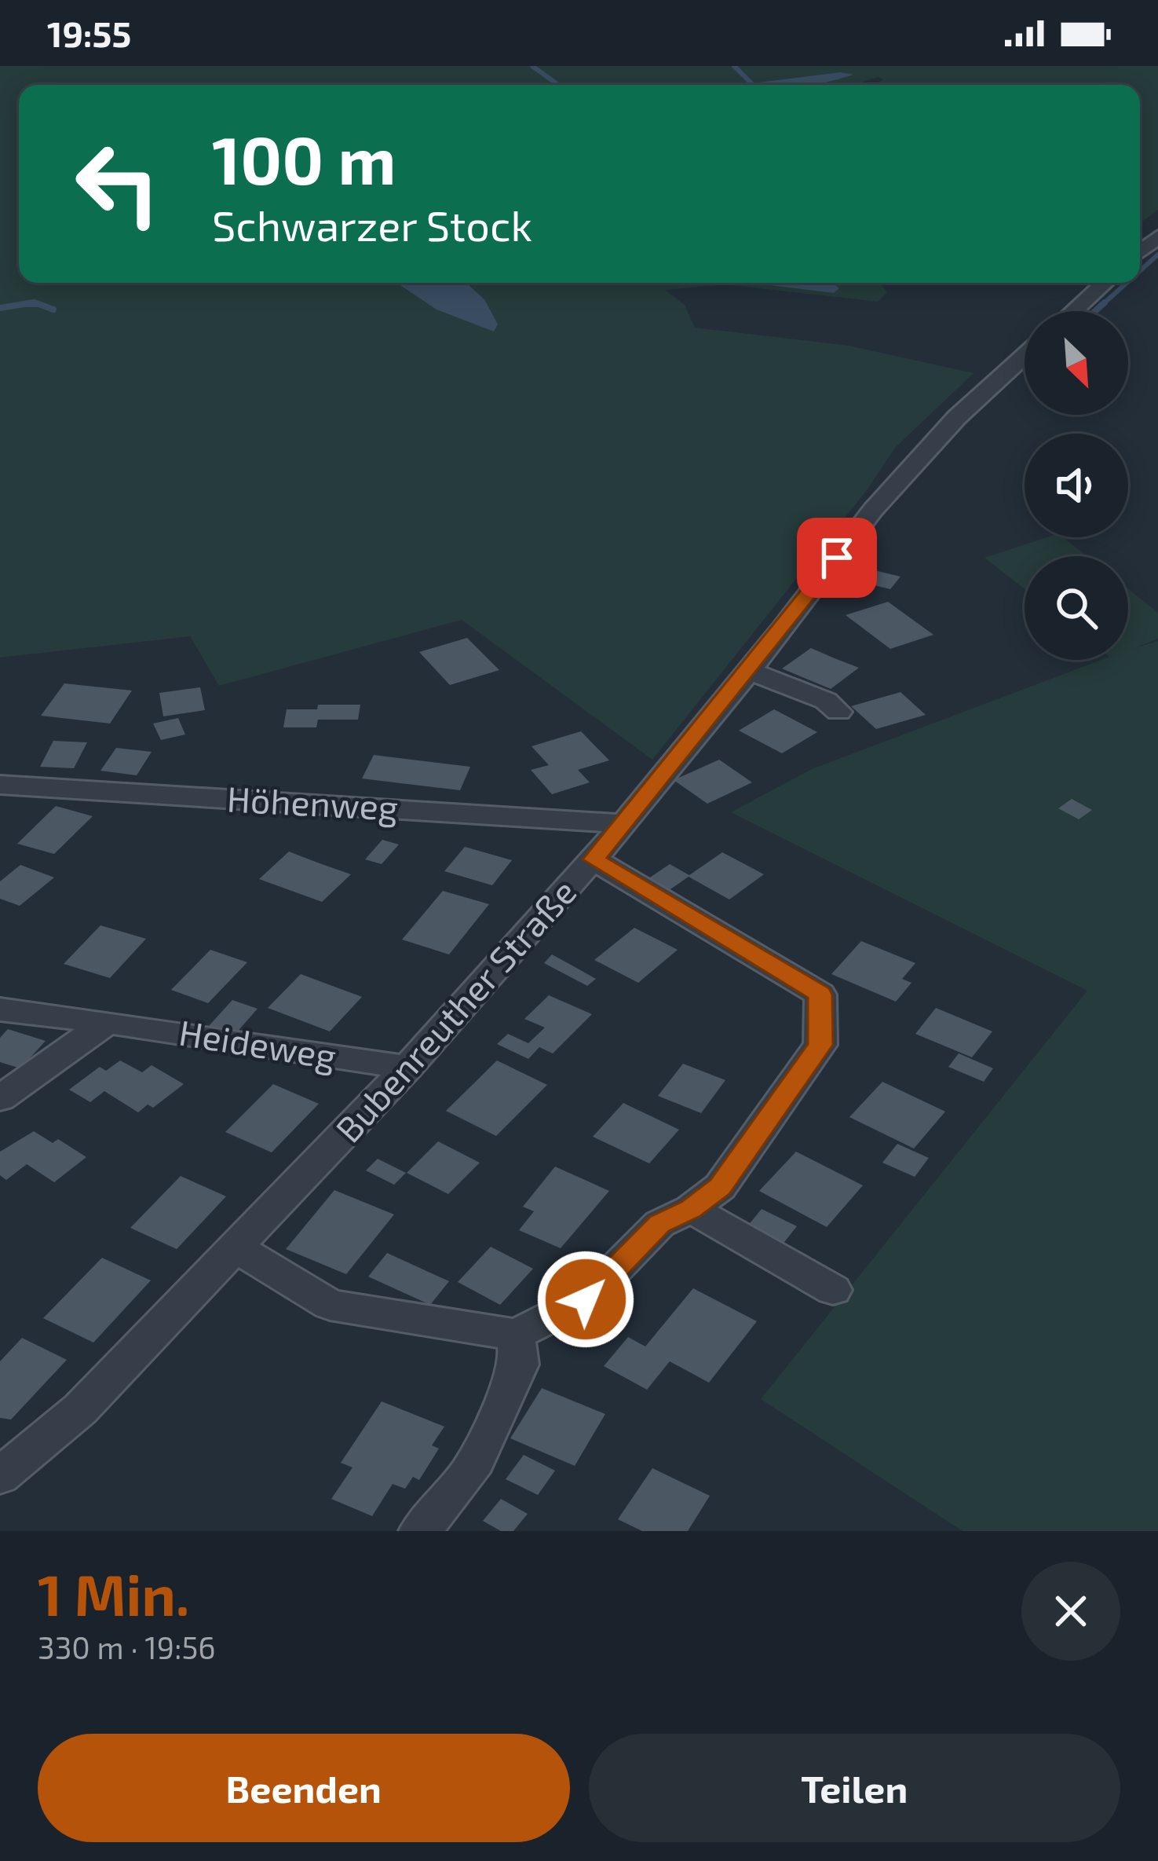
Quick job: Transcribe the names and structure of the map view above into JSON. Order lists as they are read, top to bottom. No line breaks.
{"streets":{"street":["Höhenweg","Bubenreuther Straße","Heideweg"]},"crossings":[["Höhenweg","Bubenreuther Straße"],["Bubenreuther Straße","Heideweg"]],"north":"bottom right","page":{"status":"19:55","turn":["100 m","Schwarzer Stock"],"heading":["1 Min.","330 m · 19:56"],"buttons":["Beenden","Teilen"]}}
